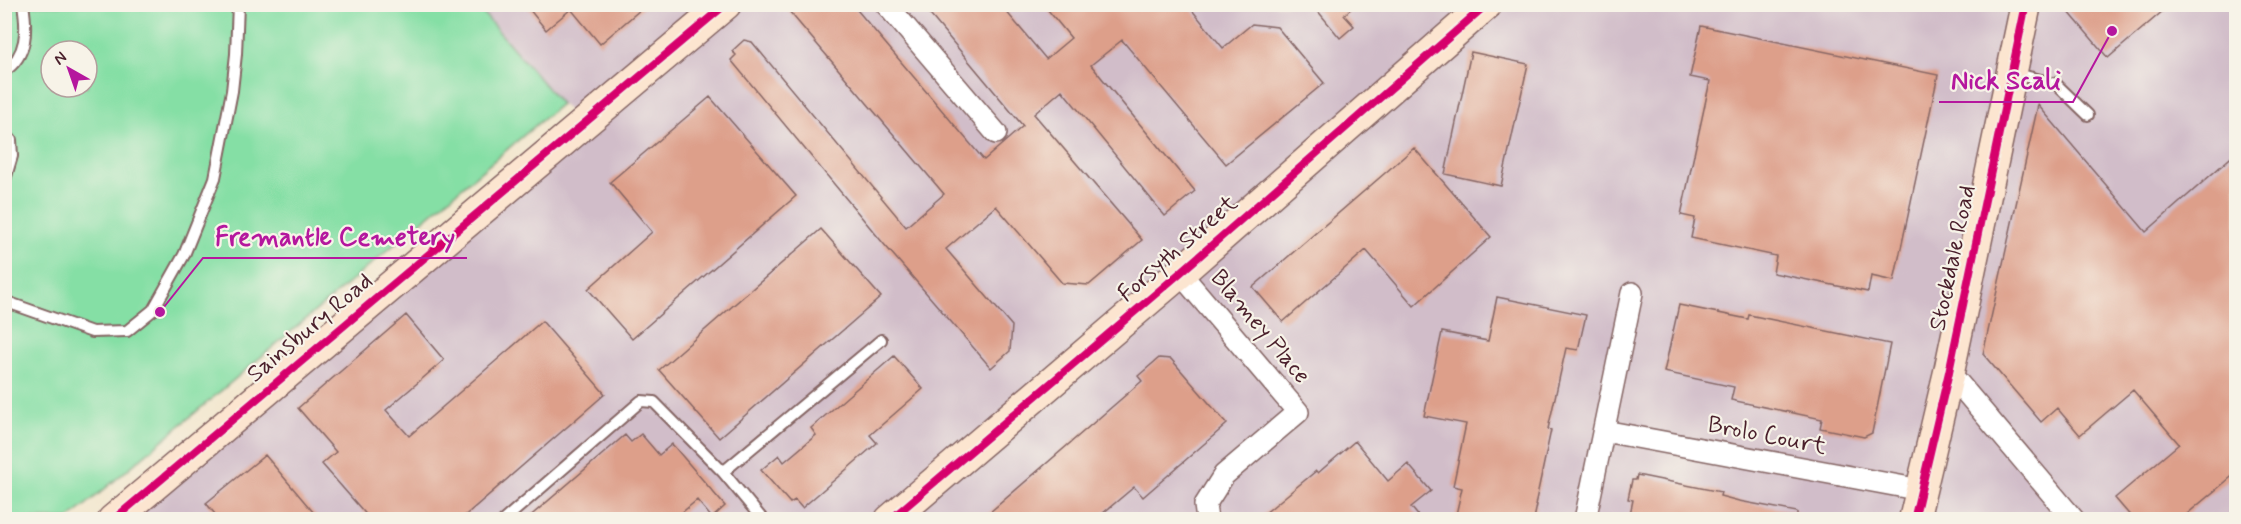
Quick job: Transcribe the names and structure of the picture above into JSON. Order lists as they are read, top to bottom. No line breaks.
{"streets":{"street":["Forsyth Street","Stockdale Road","Blamey Place","Sainsbury Road","Brolo Court"]},"crossings":[["Forsyth Street","Blamey Place"],["Stockdale Road","Brolo Court"]],"places":["Nick Scali","Fremantle Cemetery"],"north":"top left"}
